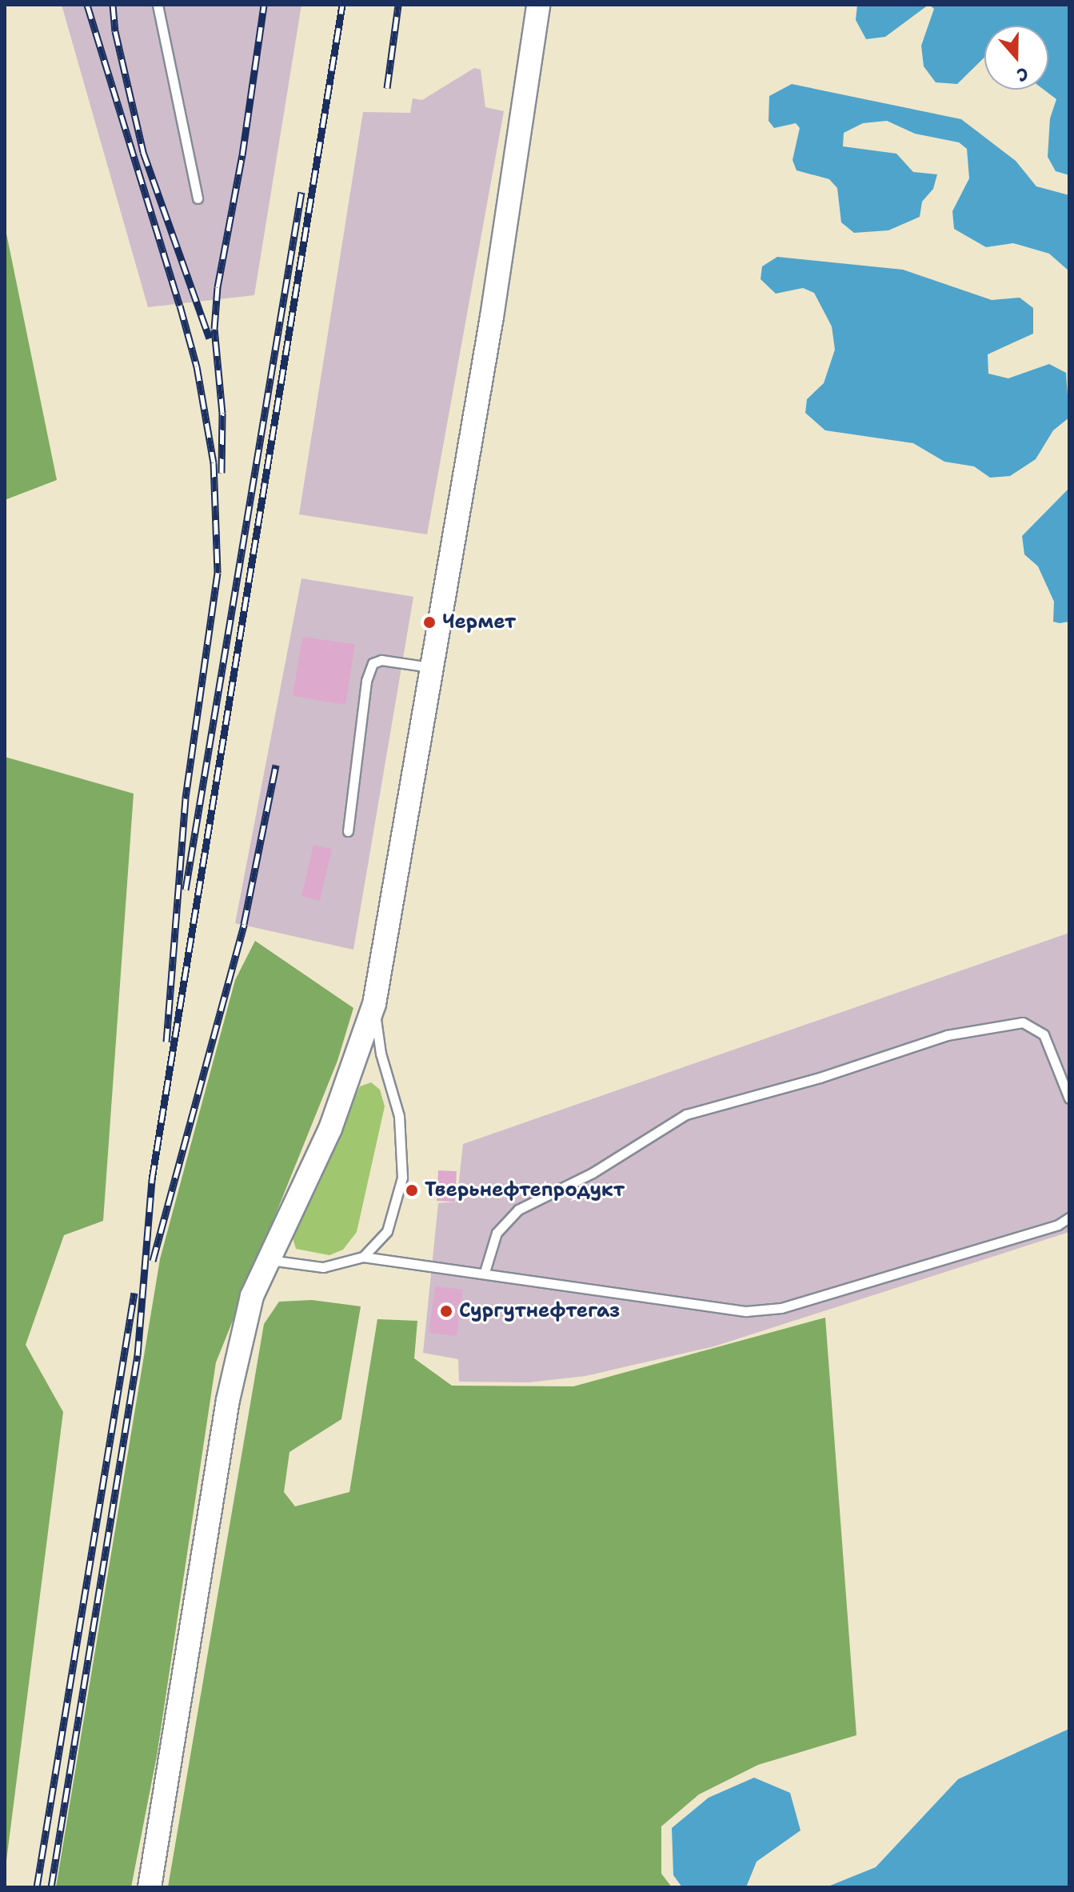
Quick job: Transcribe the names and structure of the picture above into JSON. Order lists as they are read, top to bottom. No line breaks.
{"places":["Чермет","Тверьнефтепродукт","Сургутнефтегаз"],"north":"bottom"}
